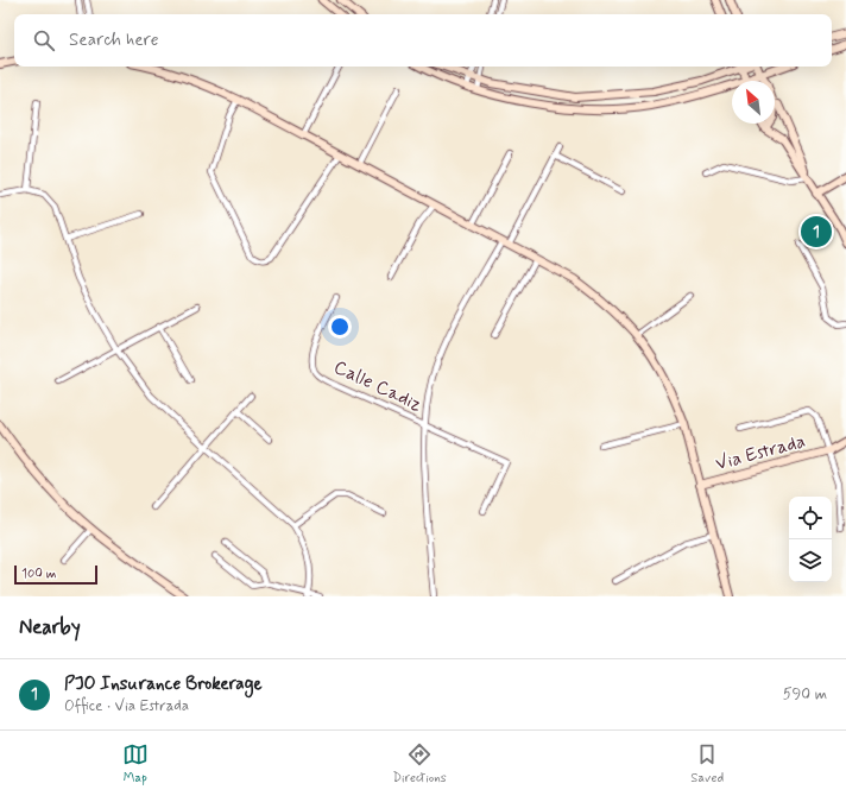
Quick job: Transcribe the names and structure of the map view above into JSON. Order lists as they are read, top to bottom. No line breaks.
{"streets":{"street":["Calle Cadiz","Via Estrada"]},"scale_bar":"100 m","north":"top left","page":{"search":"Search here","pins":"1","scale":"100 m","heading":"Nearby","list":[{"mark":"1","name":"PJO Insurance Brokerage","note":"Office · Via Estrada","value":"590 m"}],"nav":["Map","Directions","Saved"]}}
